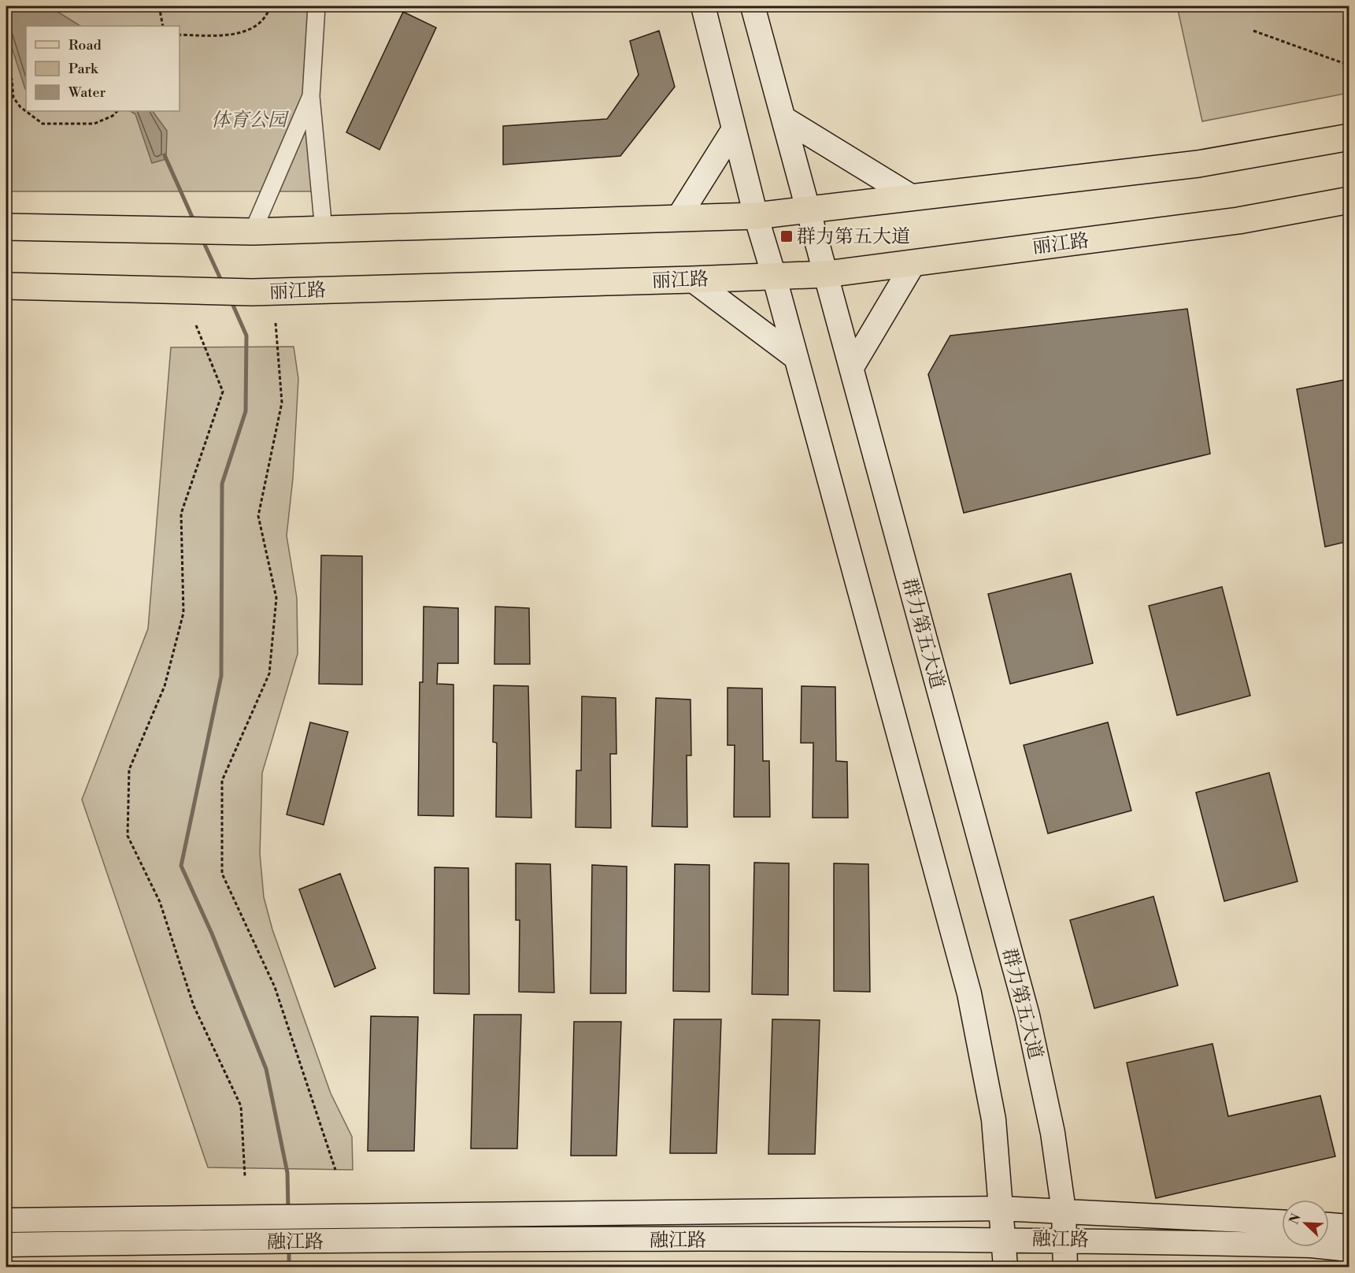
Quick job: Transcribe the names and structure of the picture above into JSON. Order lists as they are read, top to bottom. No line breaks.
{"streets":{"main road":["丽江路","群力第五大道","融江路"]},"crossings":[["丽江路","群力第五大道"],["群力第五大道","融江路"]],"parks":["体育公园"],"places":{"transit":["群力第五大道"]},"legend":["Road","Park","Water"],"north":"top left"}
